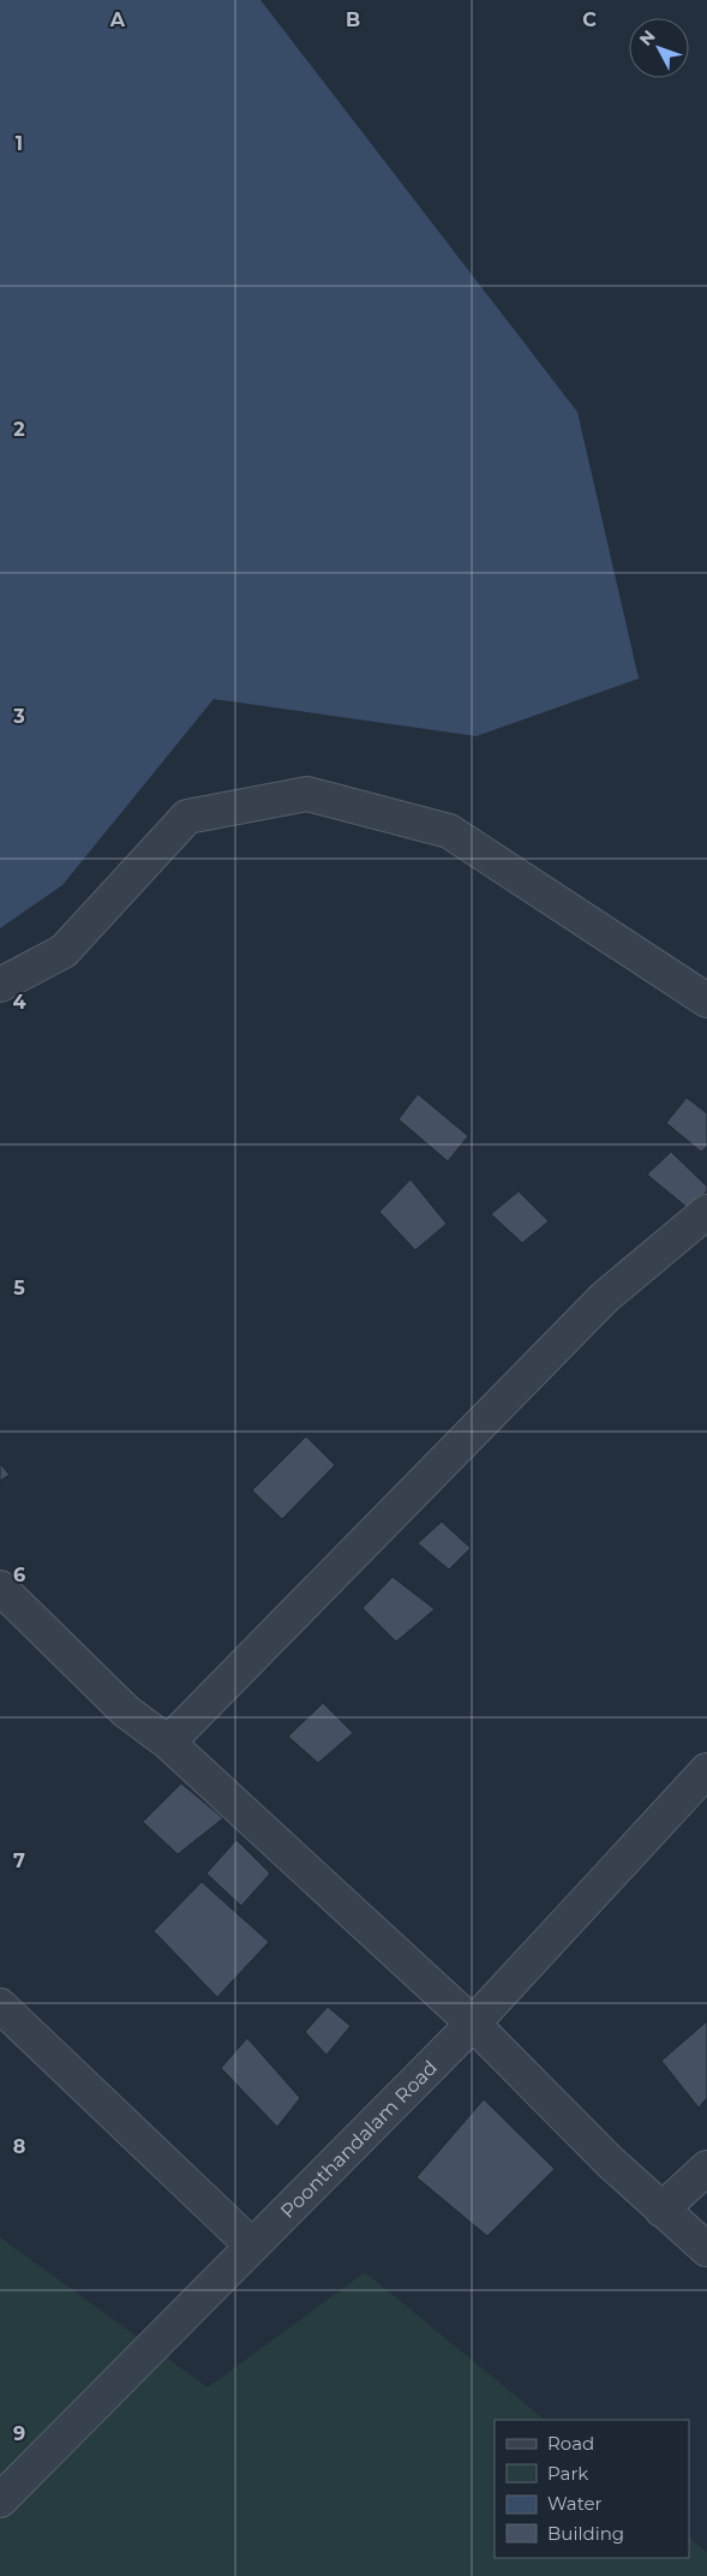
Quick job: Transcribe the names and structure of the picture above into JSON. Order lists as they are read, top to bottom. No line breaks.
{"streets":{"street":["Poonthandalam Road"]},"legend":["Road","Park","Water","Building"],"north":"top left","grid":{"columns":["A","B","C"],"rows":["1","2","3","4","5","6","7","8","9"]}}
